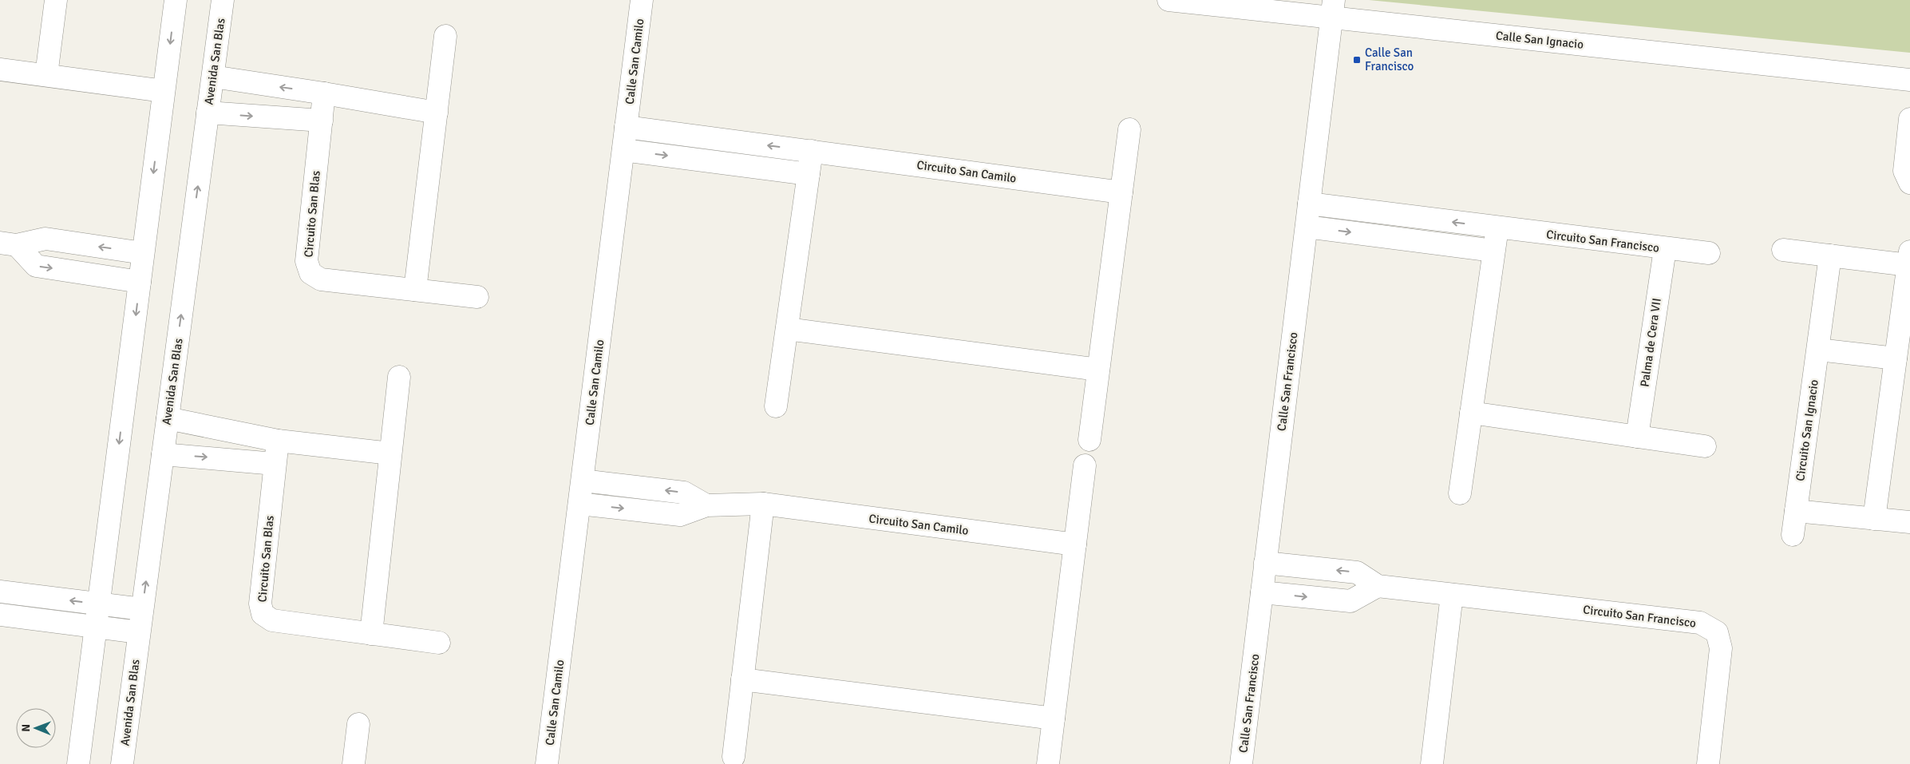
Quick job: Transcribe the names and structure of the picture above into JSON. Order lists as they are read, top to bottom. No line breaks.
{"streets":{"street":["Calle San Ignacio","Avenida San Blas","Calle San Camilo","Circuito San Camilo","Circuito San Blas","Circuito San Francisco","Palma de Cera VII","Calle San Francisco","Circuito San Ignacio"]},"crossings":[["Calle San Ignacio","Calle San Francisco"],["Calle San Camilo","Circuito San Camilo"],["Circuito San Francisco","Palma de Cera VII"],["Circuito San Francisco","Calle San Francisco"]],"places":{"transit":["Calle San Francisco"]},"north":"left"}
